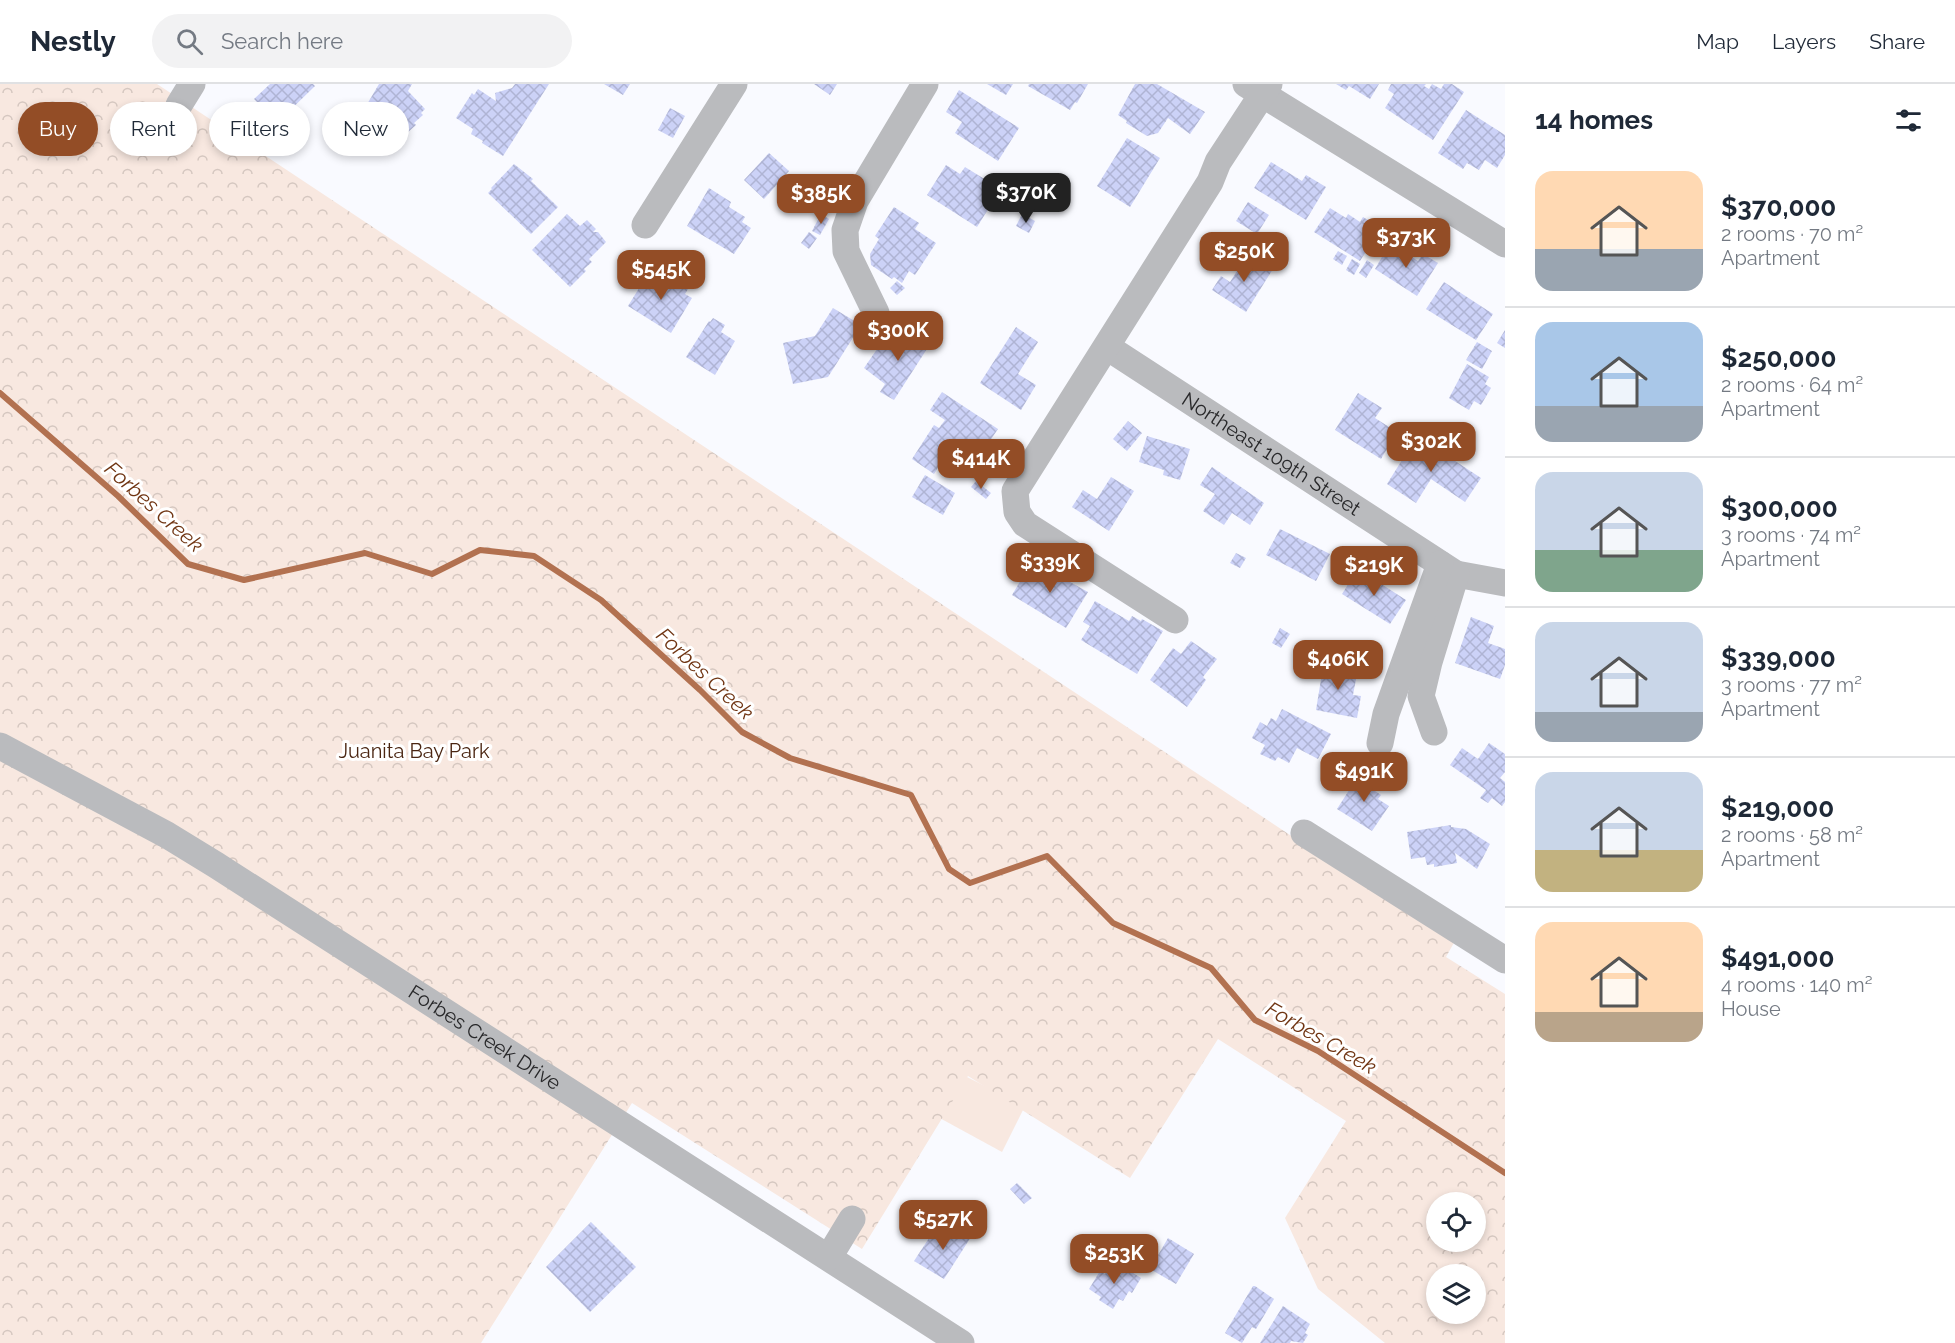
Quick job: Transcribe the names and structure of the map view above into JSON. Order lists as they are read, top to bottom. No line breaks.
{"streets":{"street":["Northeast 109th Street","Forbes Creek Drive"]},"water":["Forbes Creek"],"parks":["Juanita Bay Park"],"page":{"header":"Nestly","search":"Search here","nav":["Map","Layers","Share"],"heading":"14 homes","chip":["Buy","Rent","Filters","New"],"list":[{"name":"$370,000","note":"2 rooms · 70 m² · Apartment"},{"name":"$250,000","note":"2 rooms · 64 m² · Apartment"},{"name":"$300,000","note":"3 rooms · 74 m² · Apartment"},{"name":"$339,000","note":"3 rooms · 77 m² · Apartment"},{"name":"$219,000","note":"2 rooms · 58 m² · Apartment"},{"name":"$491,000","note":"4 rooms · 140 m² · House"}],"price":["$370K","$385K","$373K","$250K","$545K","$300K","$302K","$414K","$339K","$219K","$406K","$491K","$527K","$253K"]}}
